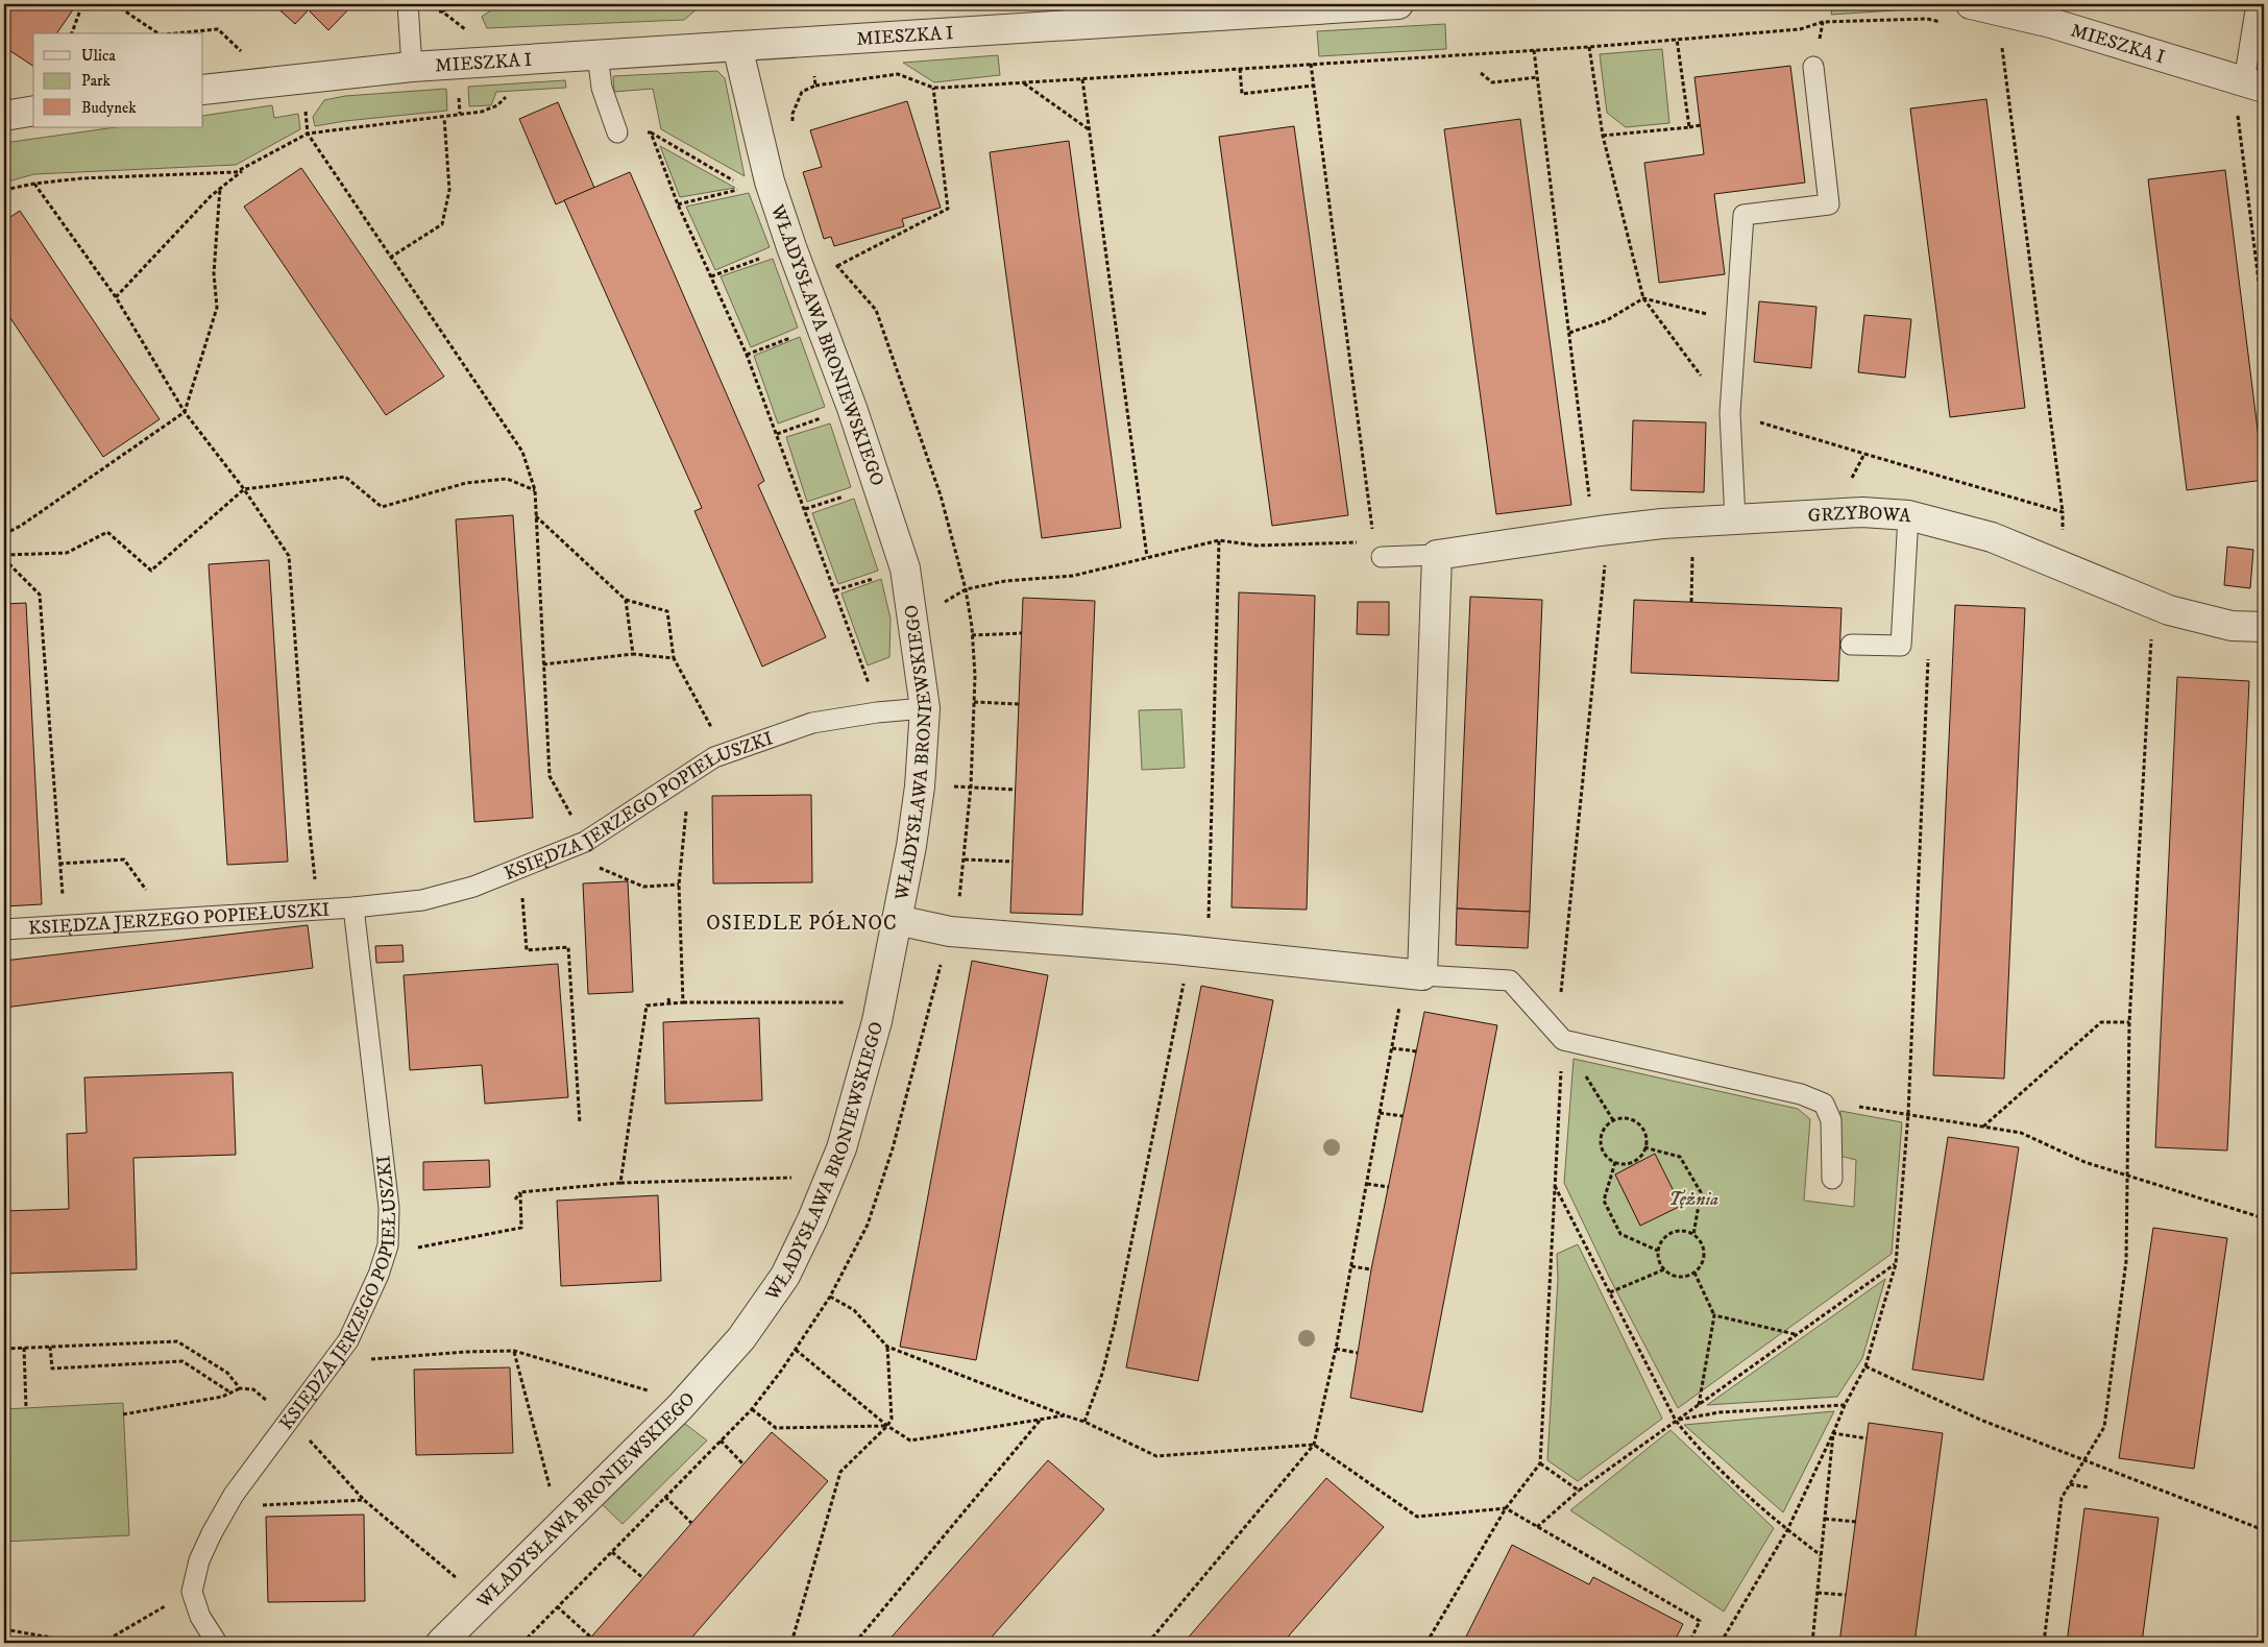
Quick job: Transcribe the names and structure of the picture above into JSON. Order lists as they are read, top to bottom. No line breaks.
{"streets":{"street":["MIESZKA I","WŁADYSŁAWA BRONIEWSKIEGO","GRZYBOWA"],"lane":["KSIĘDZA JERZEGO POPIEŁUSZKI"]},"crossings":[["MIESZKA I","WŁADYSŁAWA BRONIEWSKIEGO"],["WŁADYSŁAWA BRONIEWSKIEGO","KSIĘDZA JERZEGO POPIEŁUSZKI"]],"districts":["OSIEDLE PÓŁNOC"],"parks":["Tężnia"],"legend":["Ulica","Park","Budynek"]}
